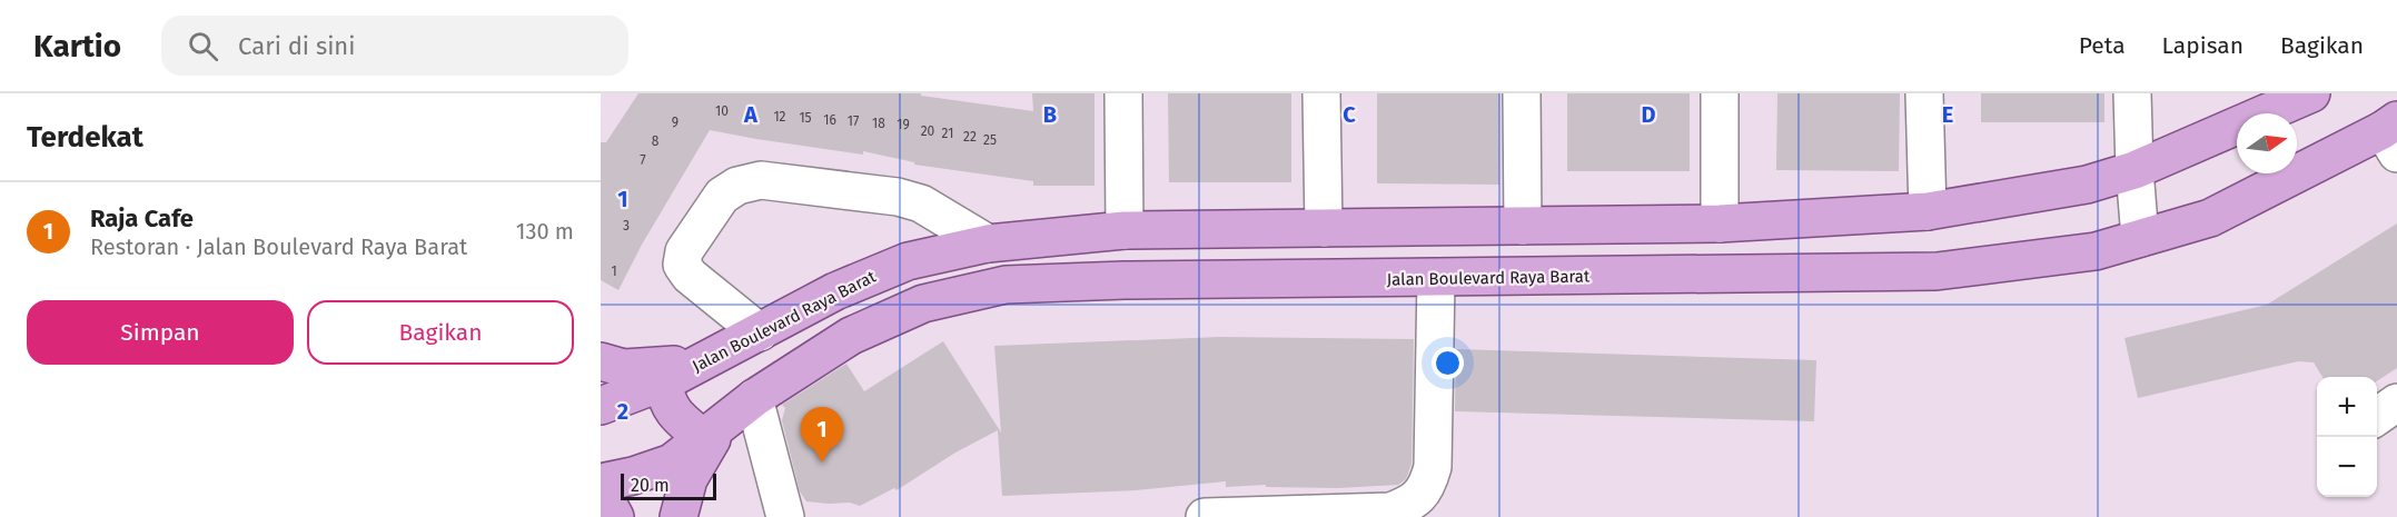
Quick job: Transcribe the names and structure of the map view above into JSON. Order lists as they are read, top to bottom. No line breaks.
{"streets":{"main road":["Jalan Boulevard Raya Barat"]},"house_numbers":["10","12","15","16","17","9","18","19","20","21","22","25","8","7","3","1"],"scale_bar":"20 m","north":"right","page":{"header":"Kartio","search":"Cari di sini","nav":["Peta","Lapisan","Bagikan"],"heading":"Terdekat","list":[{"mark":"1","name":"Raja Cafe","note":"Restoran · Jalan Boulevard Raya Barat","value":"130 m"}],"buttons":["Simpan","Bagikan"],"map_buttons":["+","−"],"pins":"1","scale":"20 m"},"grid":{"columns":["A","B","C","D","E"],"rows":["1","2"]}}
